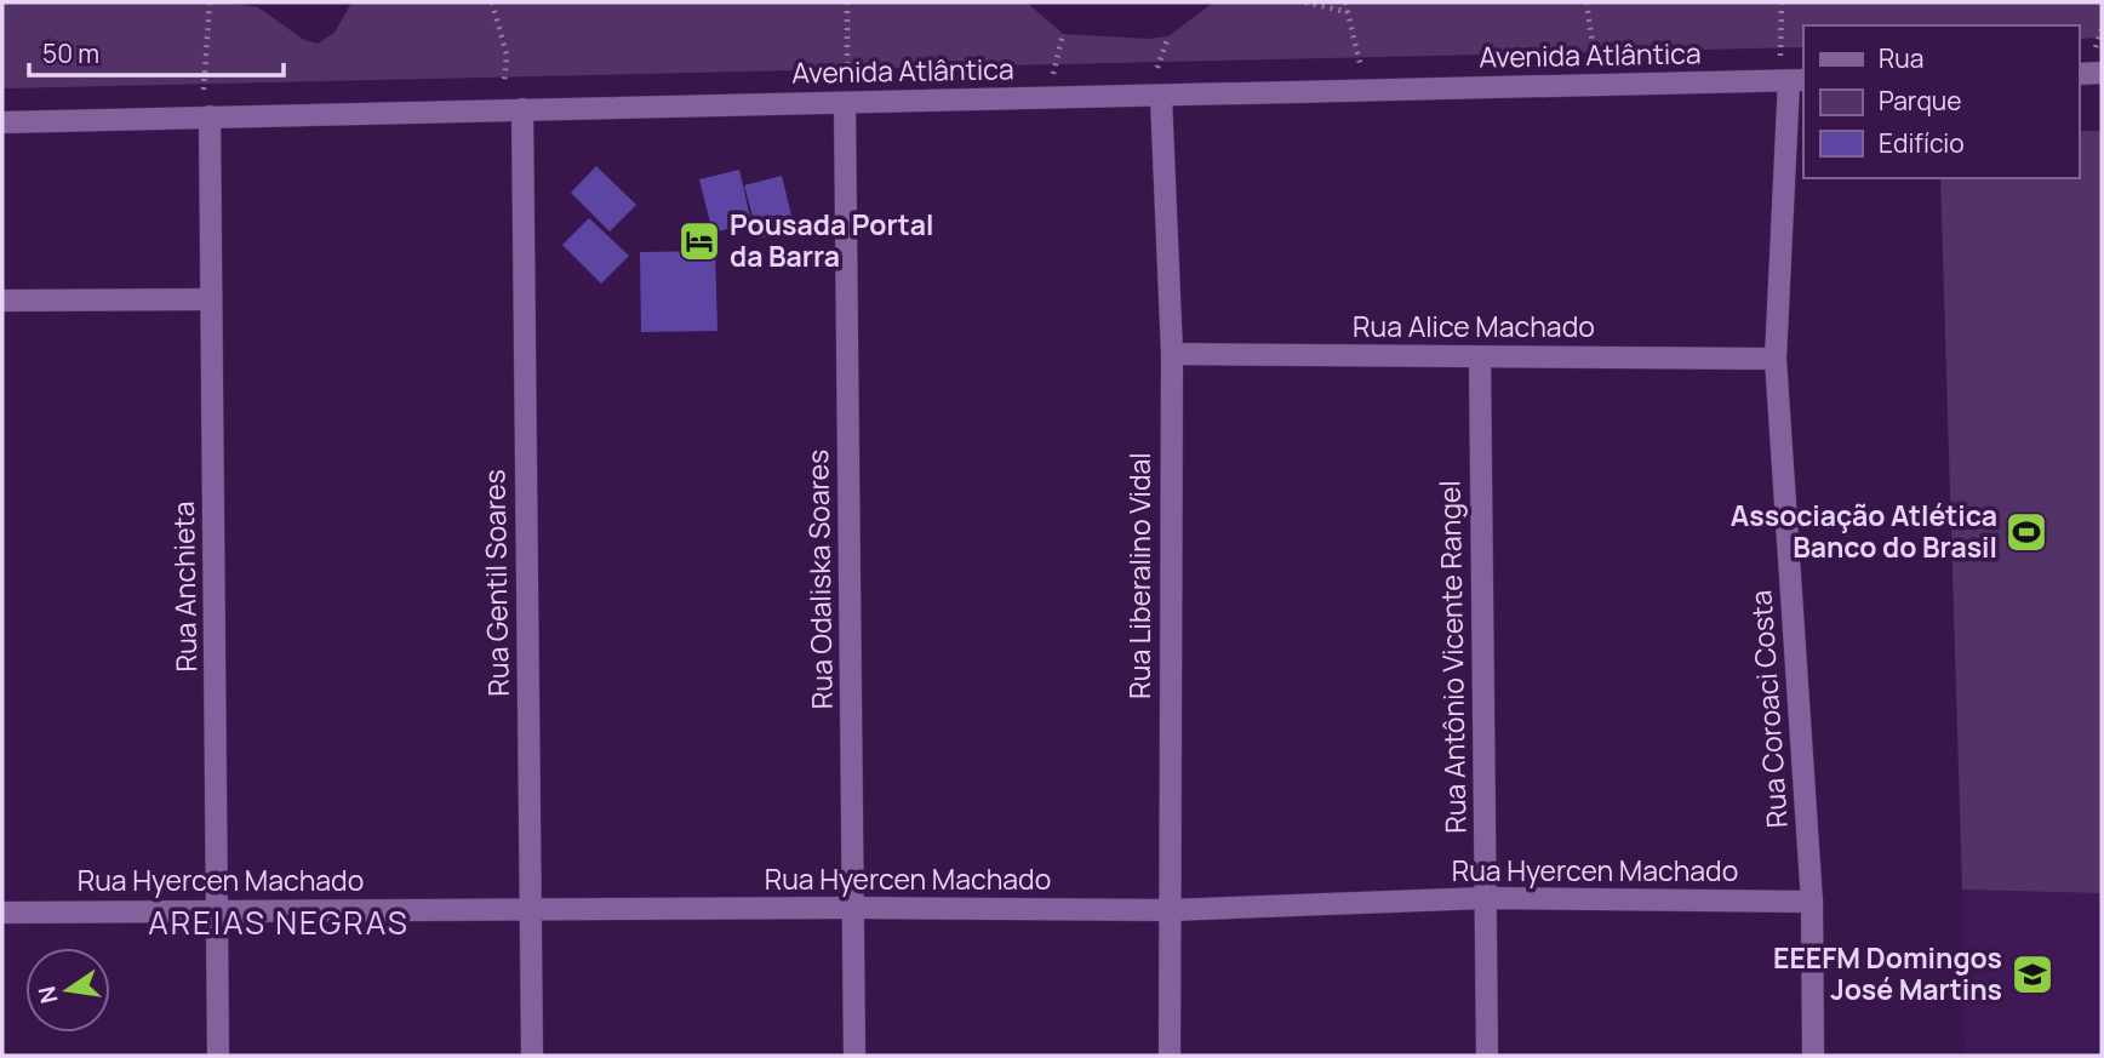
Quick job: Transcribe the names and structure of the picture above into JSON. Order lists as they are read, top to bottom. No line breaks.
{"streets":{"street":["Avenida Atlântica","Rua Alice Machado","Rua Liberalino Vidal","Rua Odaliska Soares","Rua Gentil Soares","Rua Anchieta","Rua Antônio Vicente Rangel","Rua Coroaci Costa","Rua Hyercen Machado"]},"crossings":[["Avenida Atlântica","Rua Liberalino Vidal"],["Avenida Atlântica","Rua Odaliska Soares"],["Avenida Atlântica","Rua Gentil Soares"],["Avenida Atlântica","Rua Anchieta"],["Rua Alice Machado","Rua Liberalino Vidal"],["Rua Alice Machado","Rua Antônio Vicente Rangel"],["Rua Alice Machado","Rua Coroaci Costa"],["Rua Liberalino Vidal","Rua Hyercen Machado"],["Rua Odaliska Soares","Rua Hyercen Machado"],["Rua Gentil Soares","Rua Hyercen Machado"],["Rua Anchieta","Rua Hyercen Machado"],["Rua Antônio Vicente Rangel","Rua Hyercen Machado"],["Rua Coroaci Costa","Rua Hyercen Machado"]],"districts":["AREIAS NEGRAS"],"places":{"hotel":["Pousada Portal da Barra"],"sports":["Associação Atlética Banco do Brasil"],"school or university":["EEEFM Domingos José Martins"]},"legend":["Rua","Parque","Edifício"],"scale_bar":"50 m","north":"left"}
